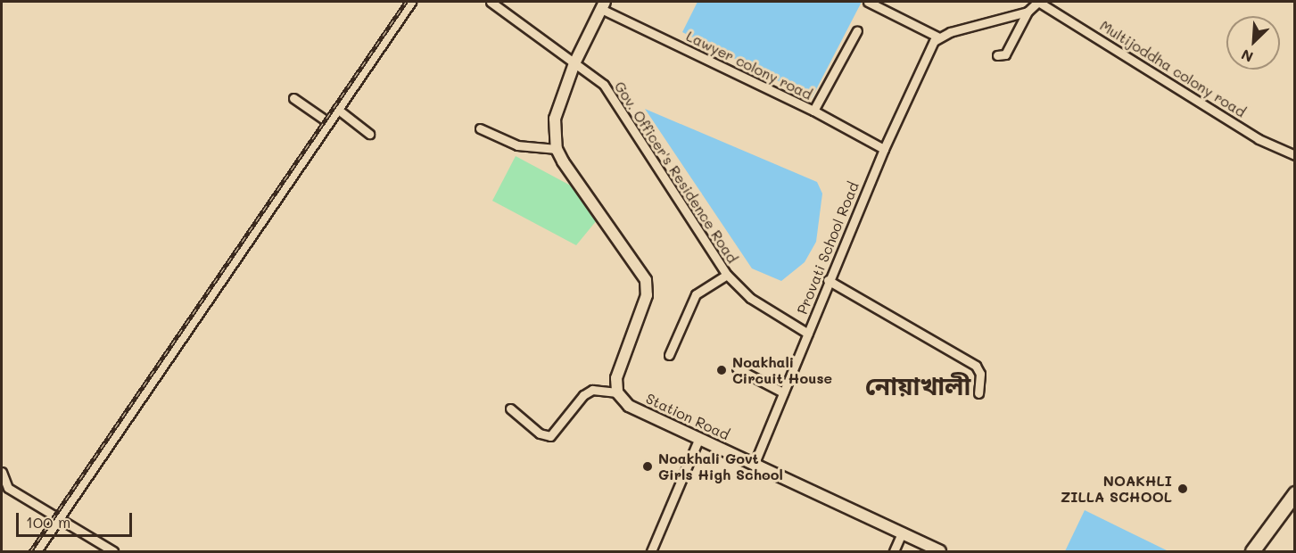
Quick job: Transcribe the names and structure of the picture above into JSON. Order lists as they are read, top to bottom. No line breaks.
{"streets":{"street":["Lawyer colony road","Multijoddha colony road","Gov. Officer's Residence Road","Provati School Road","Station Road"]},"crossings":[["Lawyer colony road","Provati School Road"],["Gov. Officer's Residence Road","Provati School Road"],["Provati School Road","Station Road"]],"districts":["নোয়াখালী"],"places":["Noakhali Circuit House","Noakhali Govt Girls High School","NOAKHLI ZILLA SCHOOL"],"scale_bar":"100 m","north":"bottom left"}
